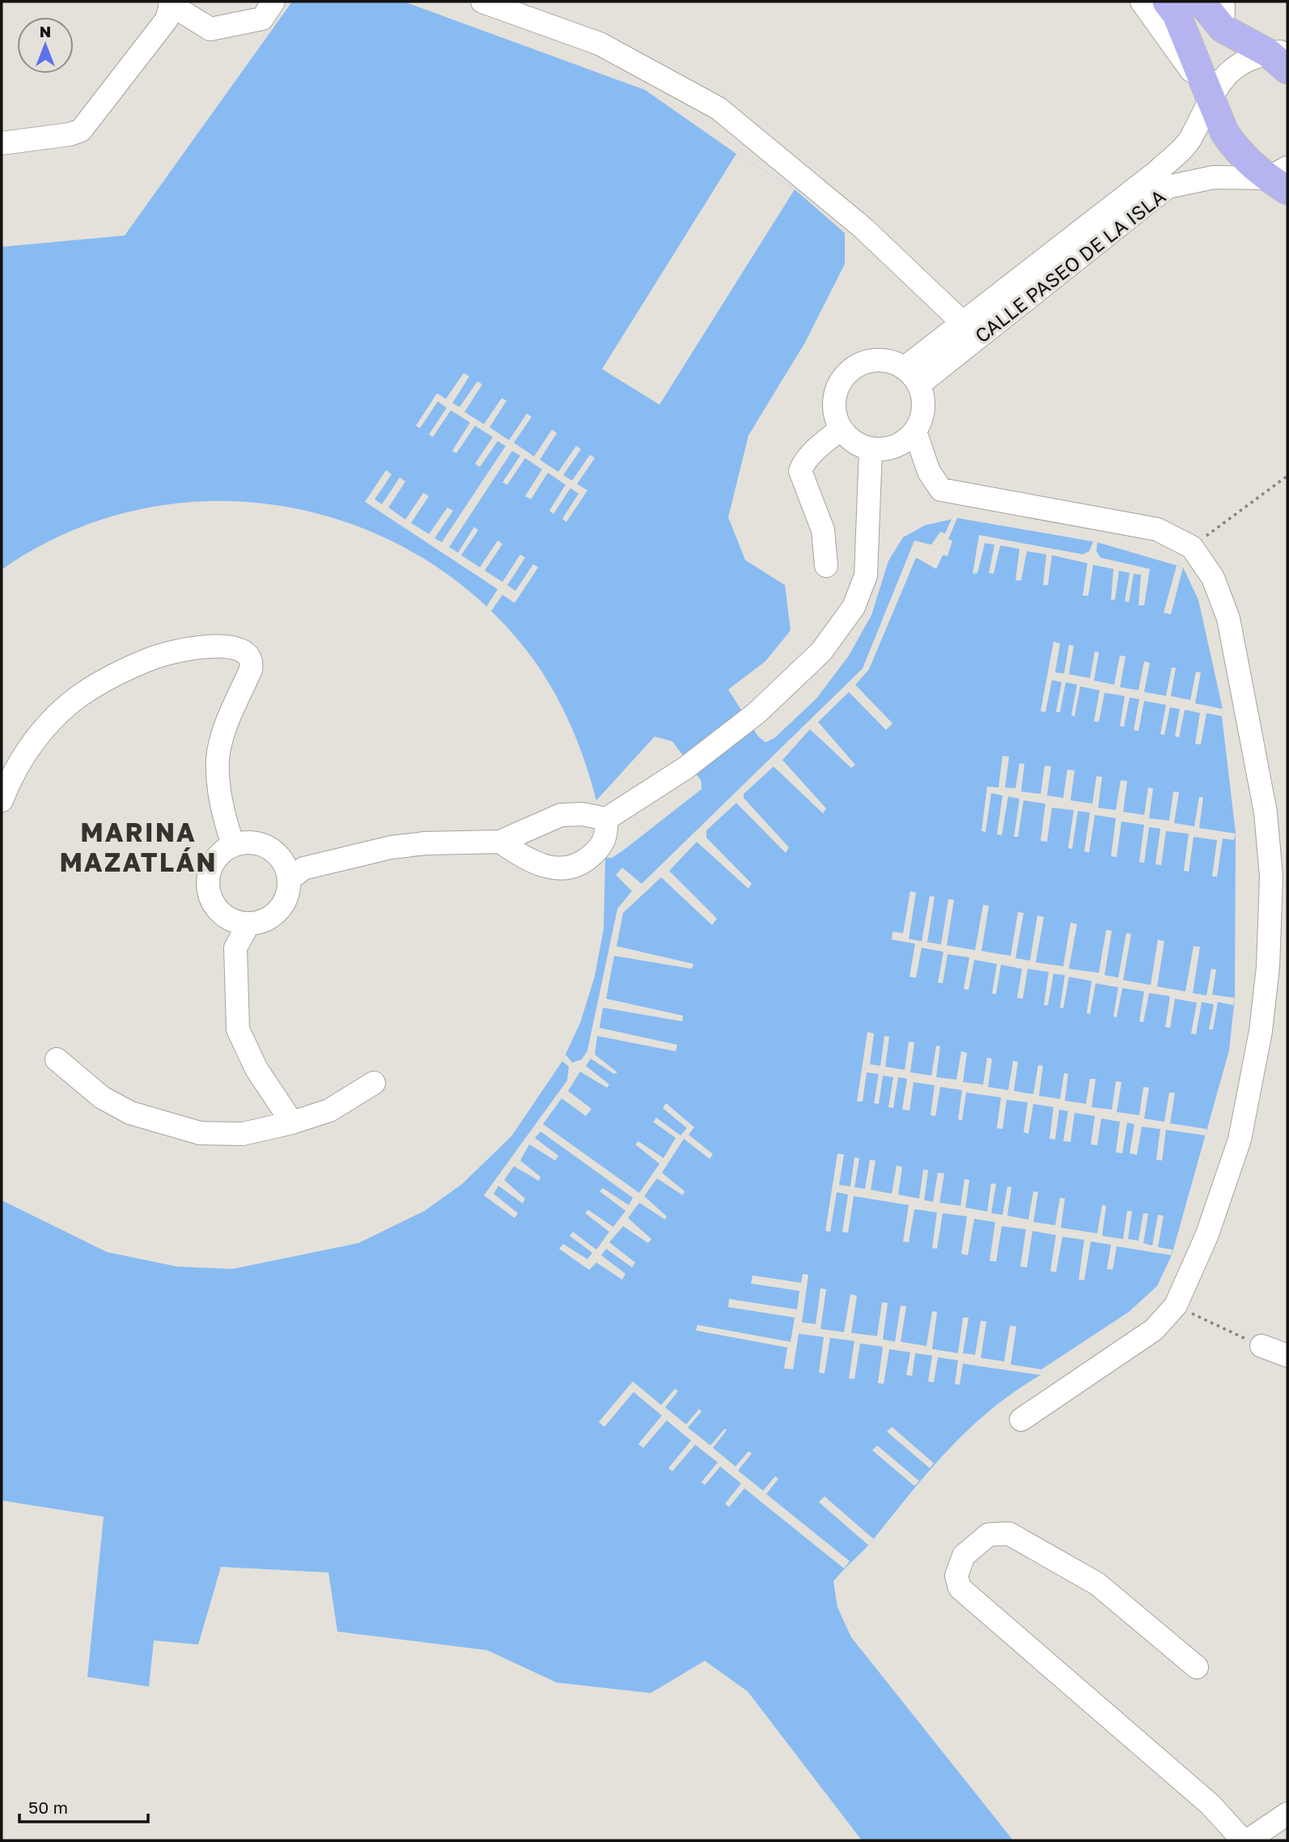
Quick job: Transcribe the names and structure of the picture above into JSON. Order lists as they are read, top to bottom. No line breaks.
{"streets":{"street":["CALLE PASEO DE LA ISLA"]},"districts":["MARINA MAZATLÁN"],"scale_bar":"50 m","north":"top"}
